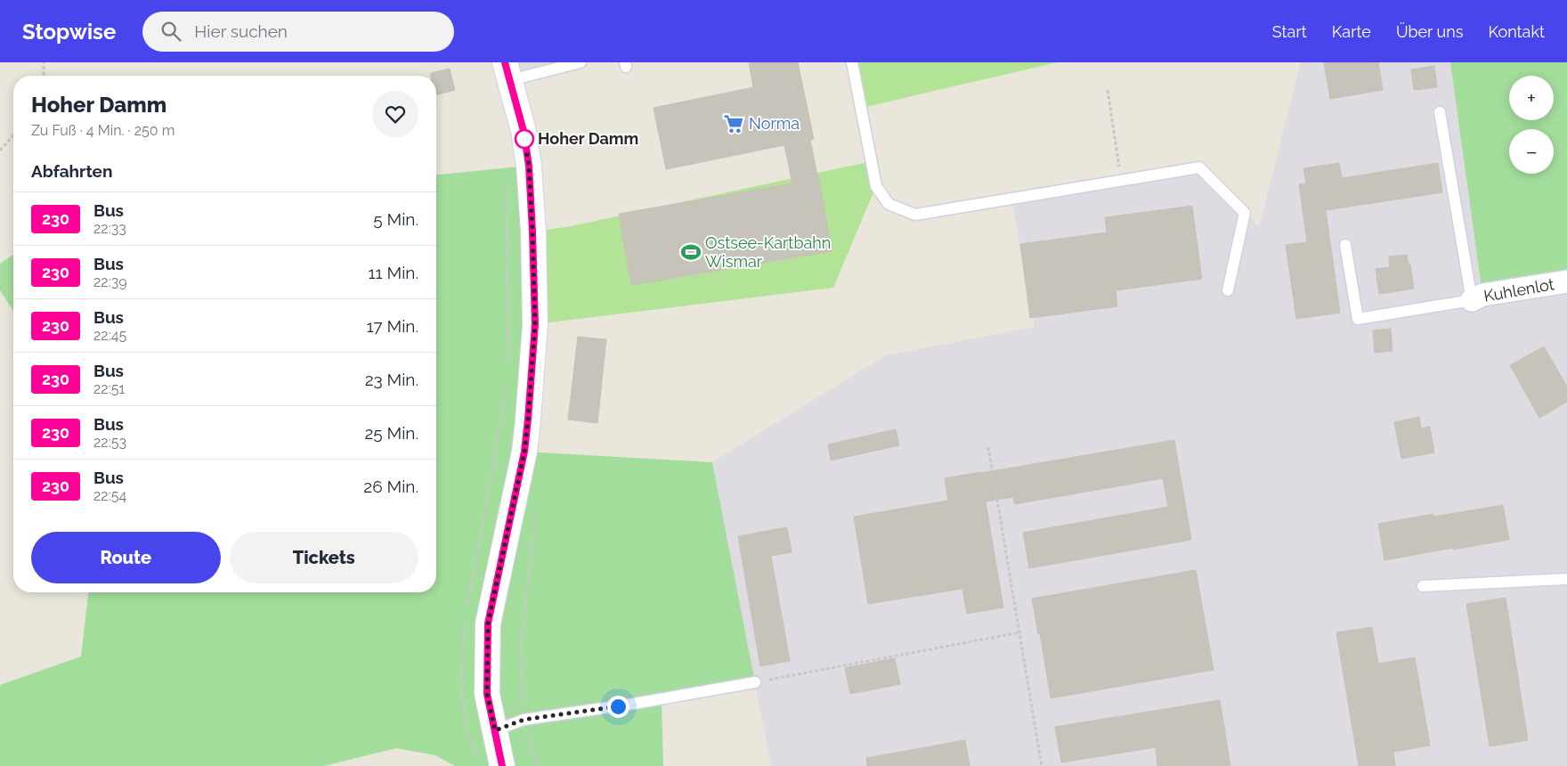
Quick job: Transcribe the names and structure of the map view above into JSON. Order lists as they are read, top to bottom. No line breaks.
{"streets":{"street":["Kuhlenlot"]},"places":{"supermarket":["Norma"],"other":["Hoher Damm"],"sports":["Ostsee-Kartbahn Wismar"]},"lines":["bus line 230"],"page":{"header":"Stopwise","search":"Hier suchen","nav":["Start","Karte","Über uns","Kontakt"],"map_buttons":["+","−"],"heading":[["Hoher Damm","Zu Fuß · 4 Min. · 250 m"],"Abfahrten"],"list":[{"mark":"230","name":"Bus","note":"22:33","value":"5 Min."},{"mark":"230","name":"Bus","note":"22:39","value":"11 Min."},{"mark":"230","name":"Bus","note":"22:45","value":"17 Min."},{"mark":"230","name":"Bus","note":"22:51","value":"23 Min."},{"mark":"230","name":"Bus","note":"22:53","value":"25 Min."},{"mark":"230","name":"Bus","note":"22:54","value":"26 Min."}],"buttons":["Route","Tickets"]}}
